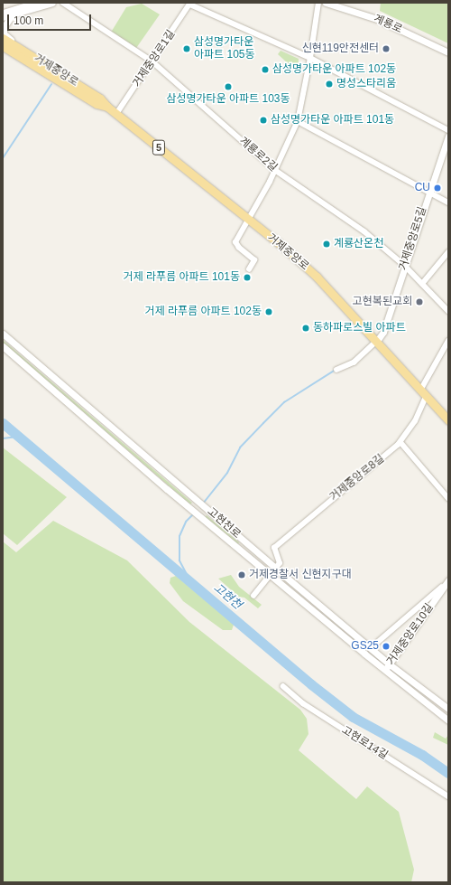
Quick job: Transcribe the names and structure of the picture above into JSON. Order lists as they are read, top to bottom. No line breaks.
{"streets":{"main road":["거제중앙로","5"],"street":["계룡로","거제중앙로1길","계룡로2길","거제중앙로5길","거제중앙로8길","고현천로","거제중앙로10길","고현로14길"]},"crossings":[["거제중앙로1길","거제중앙로"],["거제중앙로1길","계룡로2길"],["거제중앙로","거제중앙로5길"],["거제중앙로","거제중앙로8길"],["계룡로2길","거제중앙로5길"],["거제중앙로8길","고현천로"],["고현천로","거제중앙로10길"]],"water":["고현천"],"places":["삼성명가타운 아파트 105동","신현119안전센터","삼성명가타운 아파트 102동","명성스타리움","삼성명가타운 아파트 103동","삼성명가타운 아파트 101동","CU","계룡산온천","거제 라푸름 아파트 101동","고현복된교회","거제 라푸름 아파트 102동","동하파로스빌 아파트","거제경찰서 신현지구대","GS25"],"scale_bar":"100 m"}
